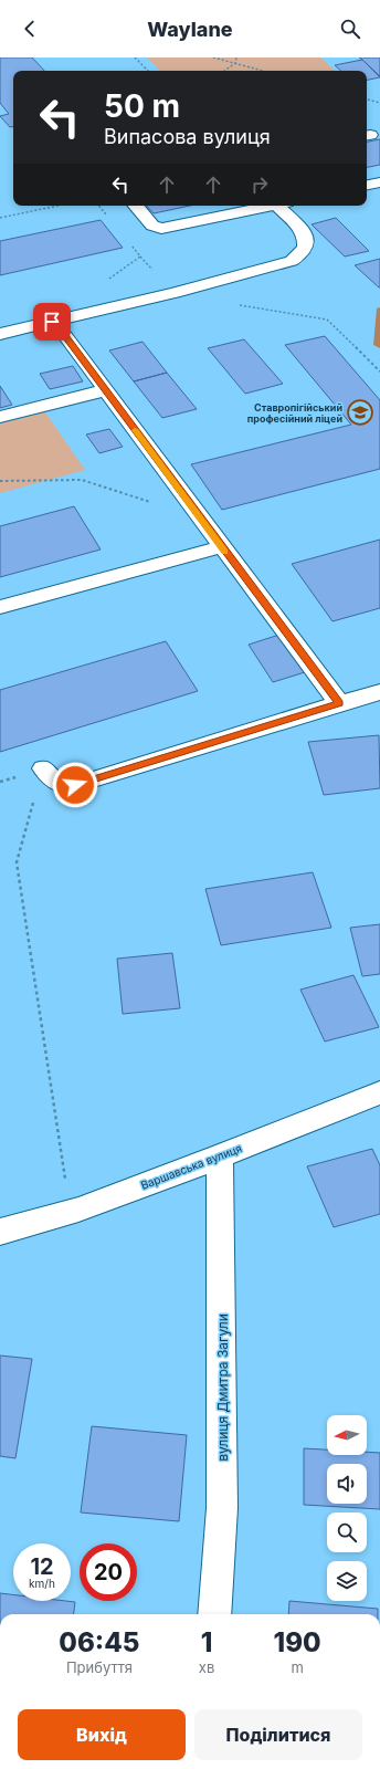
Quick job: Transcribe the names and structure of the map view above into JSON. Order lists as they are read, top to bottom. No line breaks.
{"streets":{"street":["Варшавська вулиця","вулиця Дмитра Загули"]},"crossings":[["Варшавська вулиця","вулиця Дмитра Загули"]],"places":{"school or university":["Ставропігійський професійний ліцей"]},"north":"left","page":{"header":"Waylane","turn":["50 m","Випасова вулиця"],"speed":"12 km/h","limit":"20","eta":["06:45","Прибуття","1","хв","190","m"],"buttons":["Вихід","Поділитися"]}}
